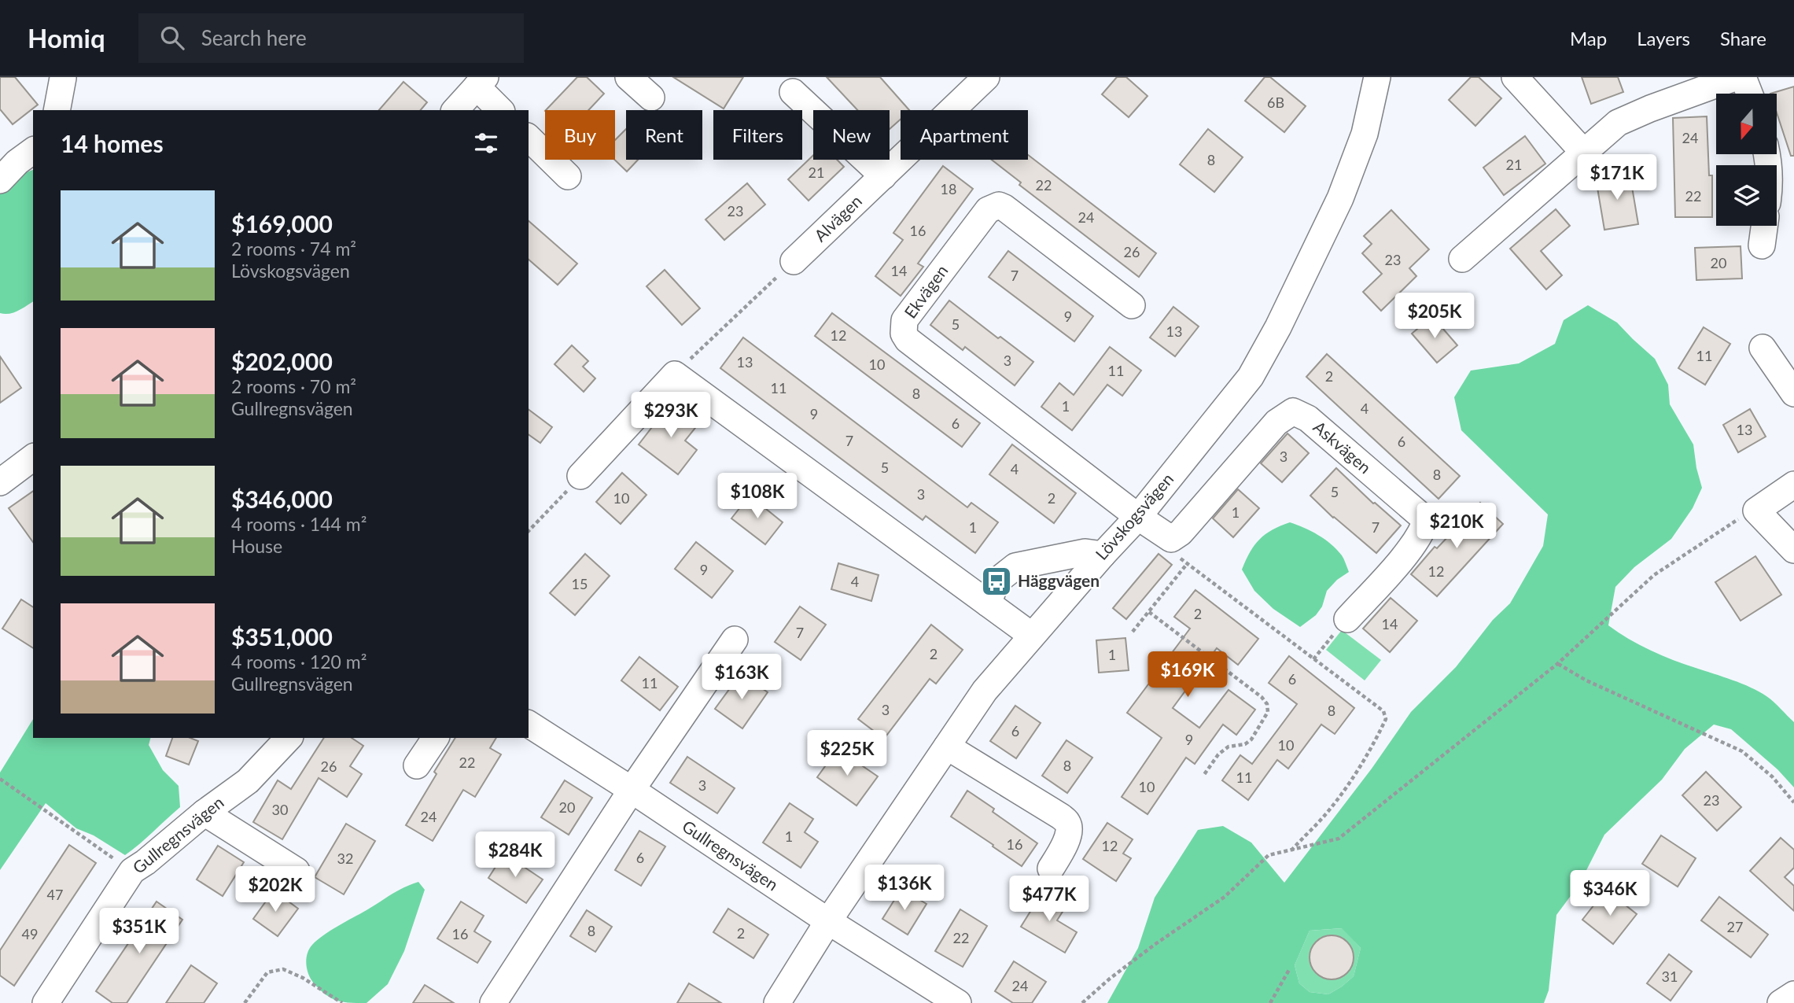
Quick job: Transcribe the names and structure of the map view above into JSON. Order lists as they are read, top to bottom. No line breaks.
{"streets":{"street":["Alvägen","Ekvägen","Askvägen","Lövskogsvägen","Gullregnsvägen"]},"crossings":[["Ekvägen","Lövskogsvägen"],["Lövskogsvägen","Gullregnsvägen"]],"places":{"bus stop":["Häggvägen"]},"house_numbers":["6B","24","8","21","21","22","18","22","23","24","16","26","23","20","14","7","9","5","13","12","11","3","13","10","11","2","11","8","1","4","9","6","13","7","6","3","5","4","8","5","3","10","2","1","1","7","9","12","4","15","2","14","7","2","1","6","11","3","8","6","9","10","22","8","26","11","3","10","23","20","30","24","1","16","12","6","32","47","27","8","2","49","16","22","31","24"],"north":"bottom","page":{"header":"Homiq","search":"Search here","nav":["Map","Layers","Share"],"chip":["Buy","Rent","Filters","New","Apartment"],"heading":"14 homes","price":["$171K","$205K","$293K","$108K","$210K","$169K","$163K","$225K","$284K","$136K","$202K","$346K","$477K","$351K"],"list":[{"name":"$169,000","note":"2 rooms · 74 m² · Lövskogsvägen"},{"name":"$202,000","note":"2 rooms · 70 m² · Gullregnsvägen"},{"name":"$346,000","note":"4 rooms · 144 m² · House"},{"name":"$351,000","note":"4 rooms · 120 m² · Gullregnsvägen"}]}}
